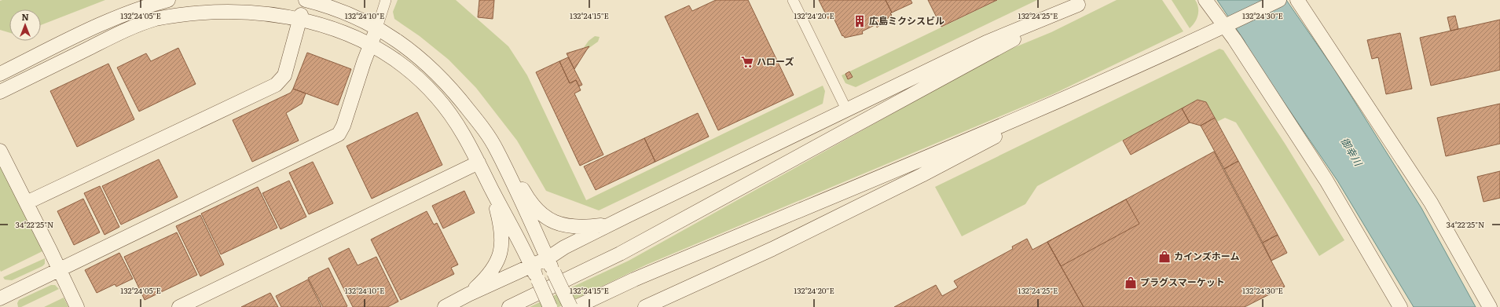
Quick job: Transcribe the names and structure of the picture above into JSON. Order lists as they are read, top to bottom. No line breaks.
{"water":["御幸川"],"places":{"building":["広島ミクシスビル"],"supermarket":["ハローズ"],"shop":["カインズホーム","プラグスマーケット"]},"north":"top","coordinates":["132°24'05\"E","132°24'10\"E","132°24'15\"E","132°24'20\"E","132°24'25\"E","132°24'30\"E","34°22'25\"N"]}
